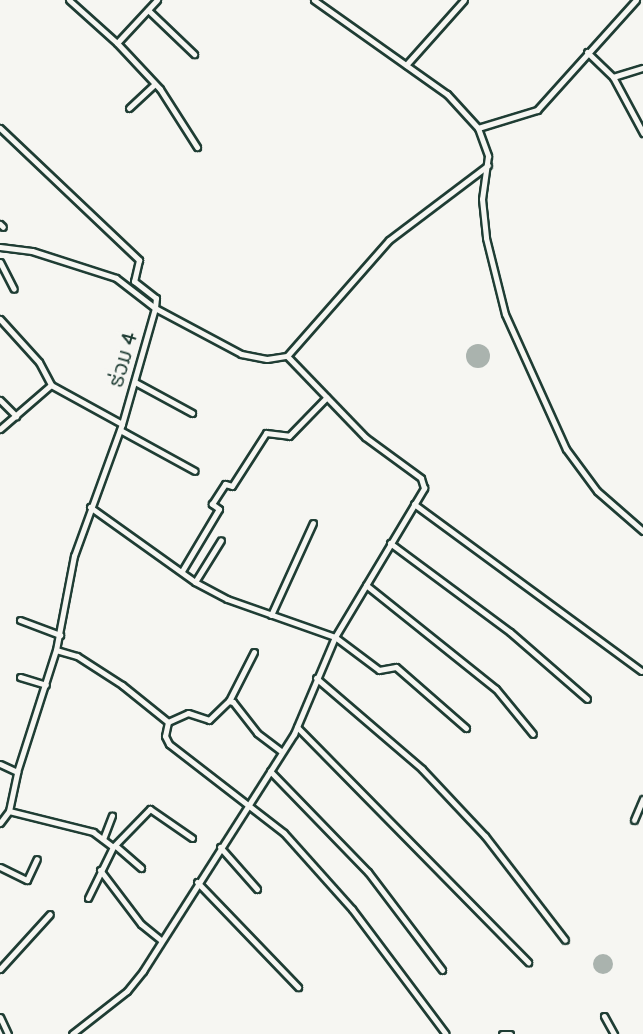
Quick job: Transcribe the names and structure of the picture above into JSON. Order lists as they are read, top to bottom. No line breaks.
{"streets":{"street":["ຮ່ວມ 4"]}}
